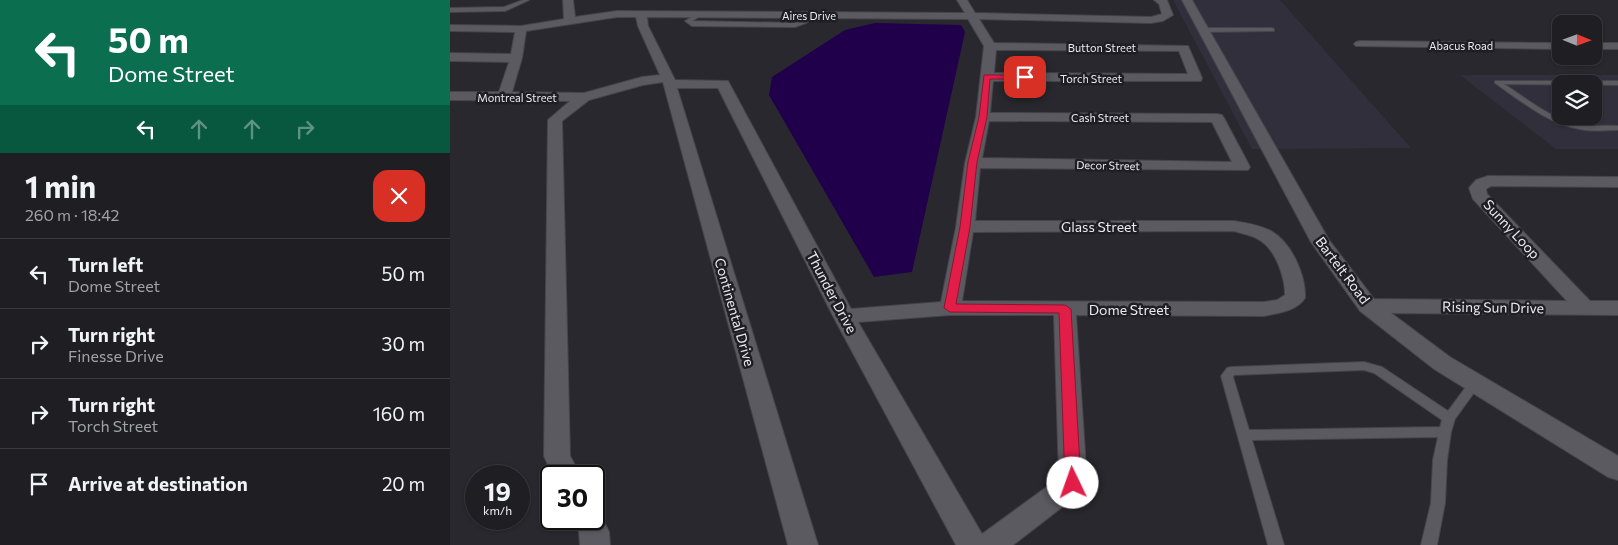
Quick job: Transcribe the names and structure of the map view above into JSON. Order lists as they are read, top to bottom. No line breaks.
{"streets":{"street":["Aires Drive","Abacus Road","Button Street","Torch Street","Montreal Street","Cash Street","Decor Street","Glass Street","Sunny Loop","Bartelt Road","Thunder Drive","Rising Sun Drive","Dome Street","Continental Drive"]},"crossings":[["Aires Drive","Continental Drive"],["Button Street","Torch Street"],["Cash Street","Decor Street"],["Glass Street","Dome Street"],["Sunny Loop","Rising Sun Drive"],["Bartelt Road","Rising Sun Drive"],["Thunder Drive","Dome Street"],["Thunder Drive","Continental Drive"]],"north":"right","page":{"turn":["50 m","Dome Street"],"heading":["1 min","260 m · 18:42"],"list":[{"name":"Turn left","note":"Dome Street","value":"50 m"},{"name":"Turn right","note":"Finesse Drive","value":"30 m"},{"name":"Turn right","note":"Torch Street","value":"160 m"},{"name":"Arrive at destination","value":"20 m"}],"speed":"19 km/h","limit":"30"}}
